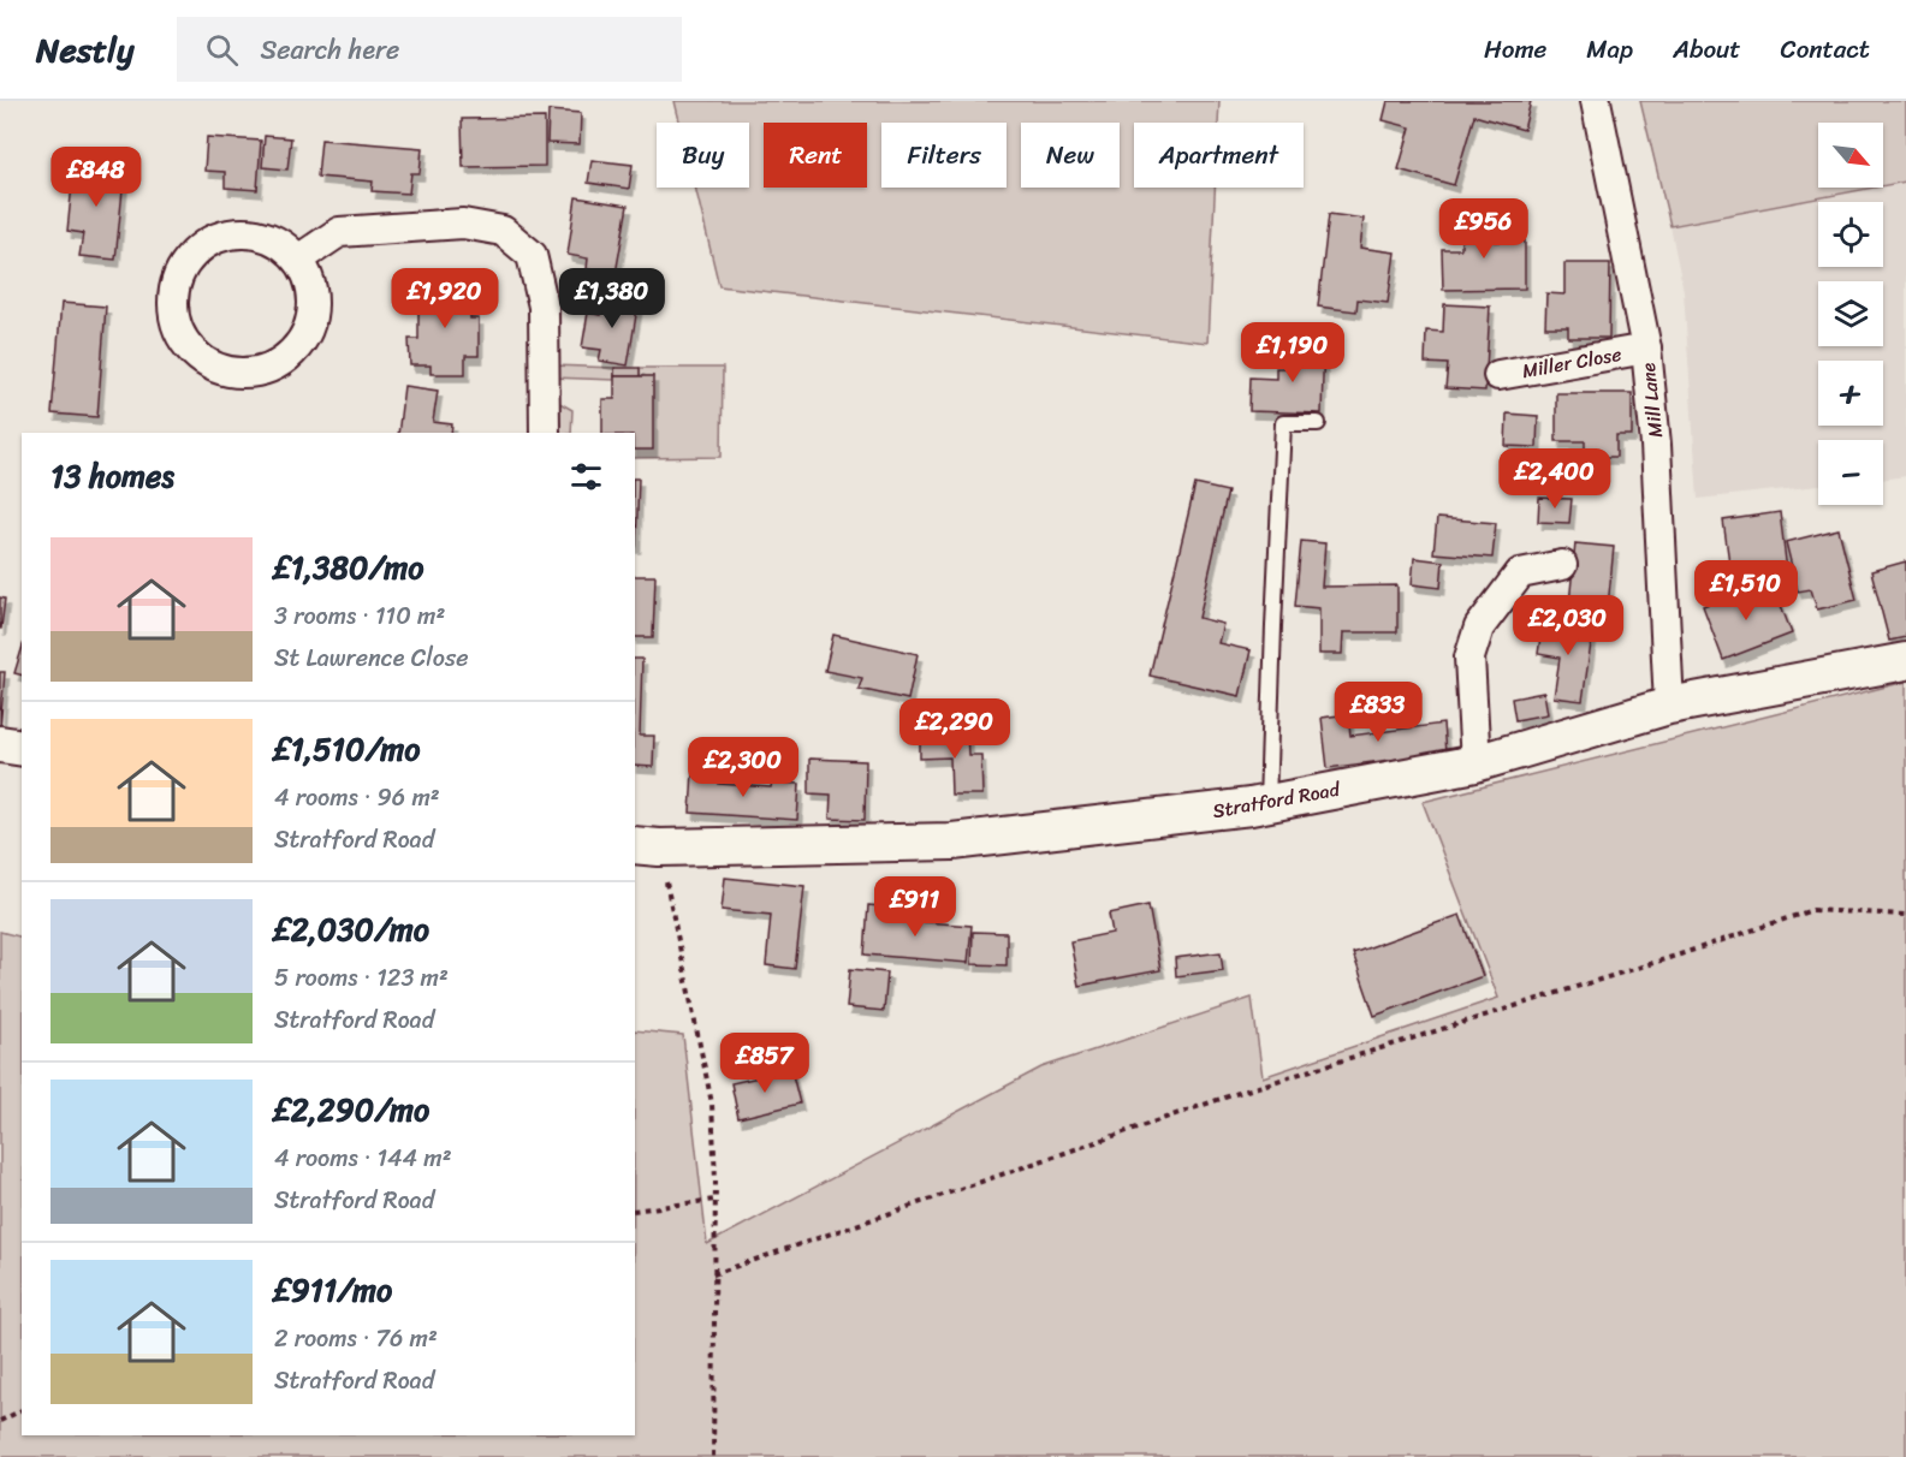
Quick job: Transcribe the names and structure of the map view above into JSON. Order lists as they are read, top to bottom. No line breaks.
{"streets":{"street":["Miller Close","Mill Lane","Stratford Road"]},"crossings":[["Miller Close","Mill Lane"],["Mill Lane","Stratford Road"]],"north":"bottom right","page":{"header":"Nestly","search":"Search here","nav":["Home","Map","About","Contact"],"map_buttons":["+","−"],"chip":["Buy","Rent","Filters","New","Apartment"],"price":["£848","£956","£1,920","£1,380","£1,190","£2,400","£1,510","£2,030","£833","£2,290","£2,300","£911","£857"],"heading":"13 homes","list":[{"name":"£1,380/mo","note":"3 rooms · 110 m² · St Lawrence Close"},{"name":"£1,510/mo","note":"4 rooms · 96 m² · Stratford Road"},{"name":"£2,030/mo","note":"5 rooms · 123 m² · Stratford Road"},{"name":"£2,290/mo","note":"4 rooms · 144 m² · Stratford Road"},{"name":"£911/mo","note":"2 rooms · 76 m² · Stratford Road"}]}}
